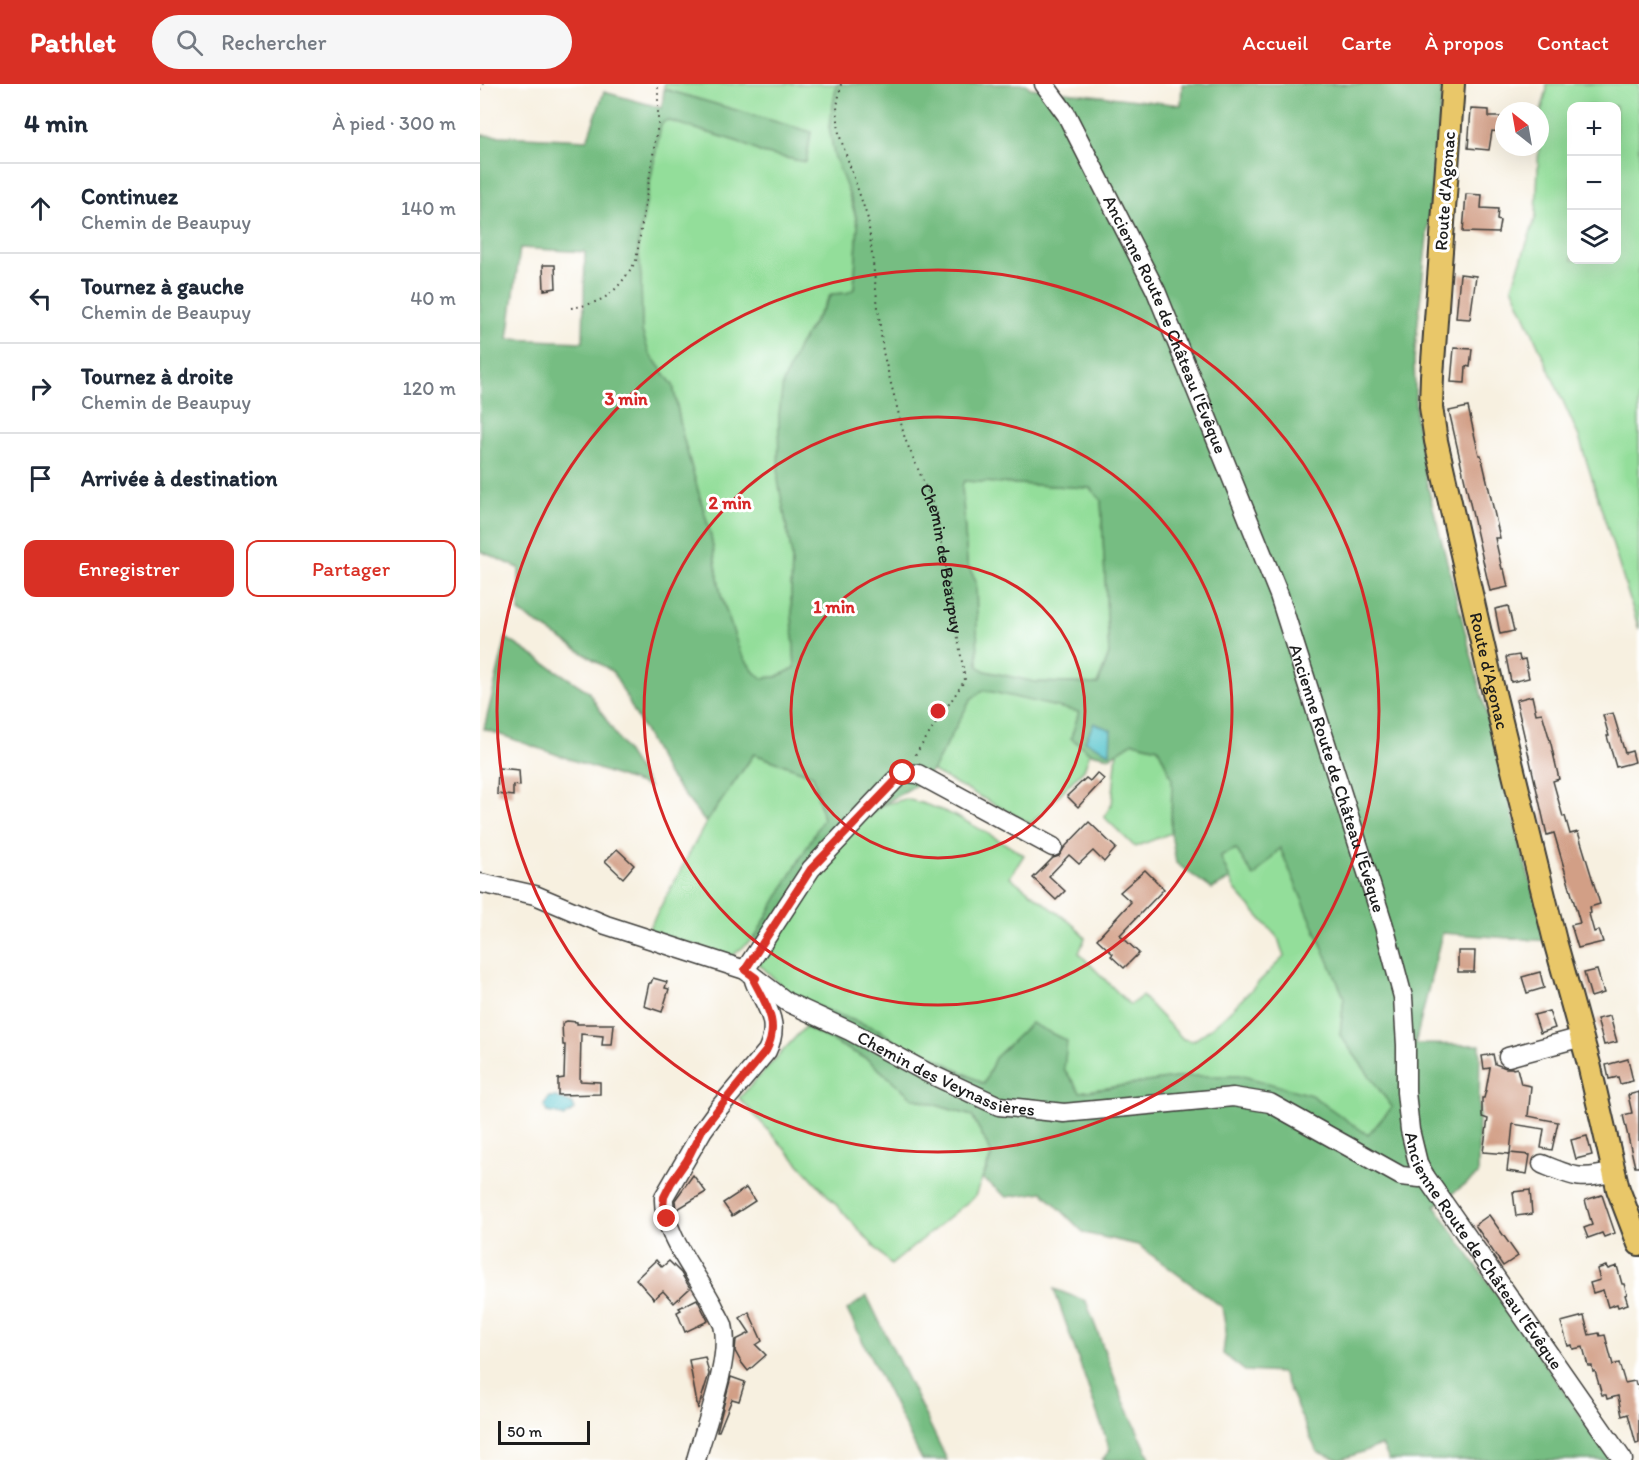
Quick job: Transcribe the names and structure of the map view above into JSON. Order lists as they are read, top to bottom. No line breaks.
{"streets":{"main road":["Route d'Agonac"],"street":["Ancienne Route de Château l'Évêque","Chemin des Veynassières"],"path":["Chemin de Beaupuy"]},"crossings":[["Ancienne Route de Château l'Évêque","Chemin des Veynassières"]],"scale_bar":"50 m","north":"top left","page":{"header":"Pathlet","search":"Rechercher","nav":["Accueil","Carte","À propos","Contact"],"heading":["4 min","À pied · 300 m"],"map_buttons":["+","−"],"list":[["Continuez","Chemin de Beaupuy","140 m"],["Tournez à gauche","Chemin de Beaupuy","40 m"],["Tournez à droite","Chemin de Beaupuy","120 m"],"Arrivée à destination"],"buttons":["Enregistrer","Partager"],"scale":"50 m"},"rings":["3 min","2 min","1 min"]}
